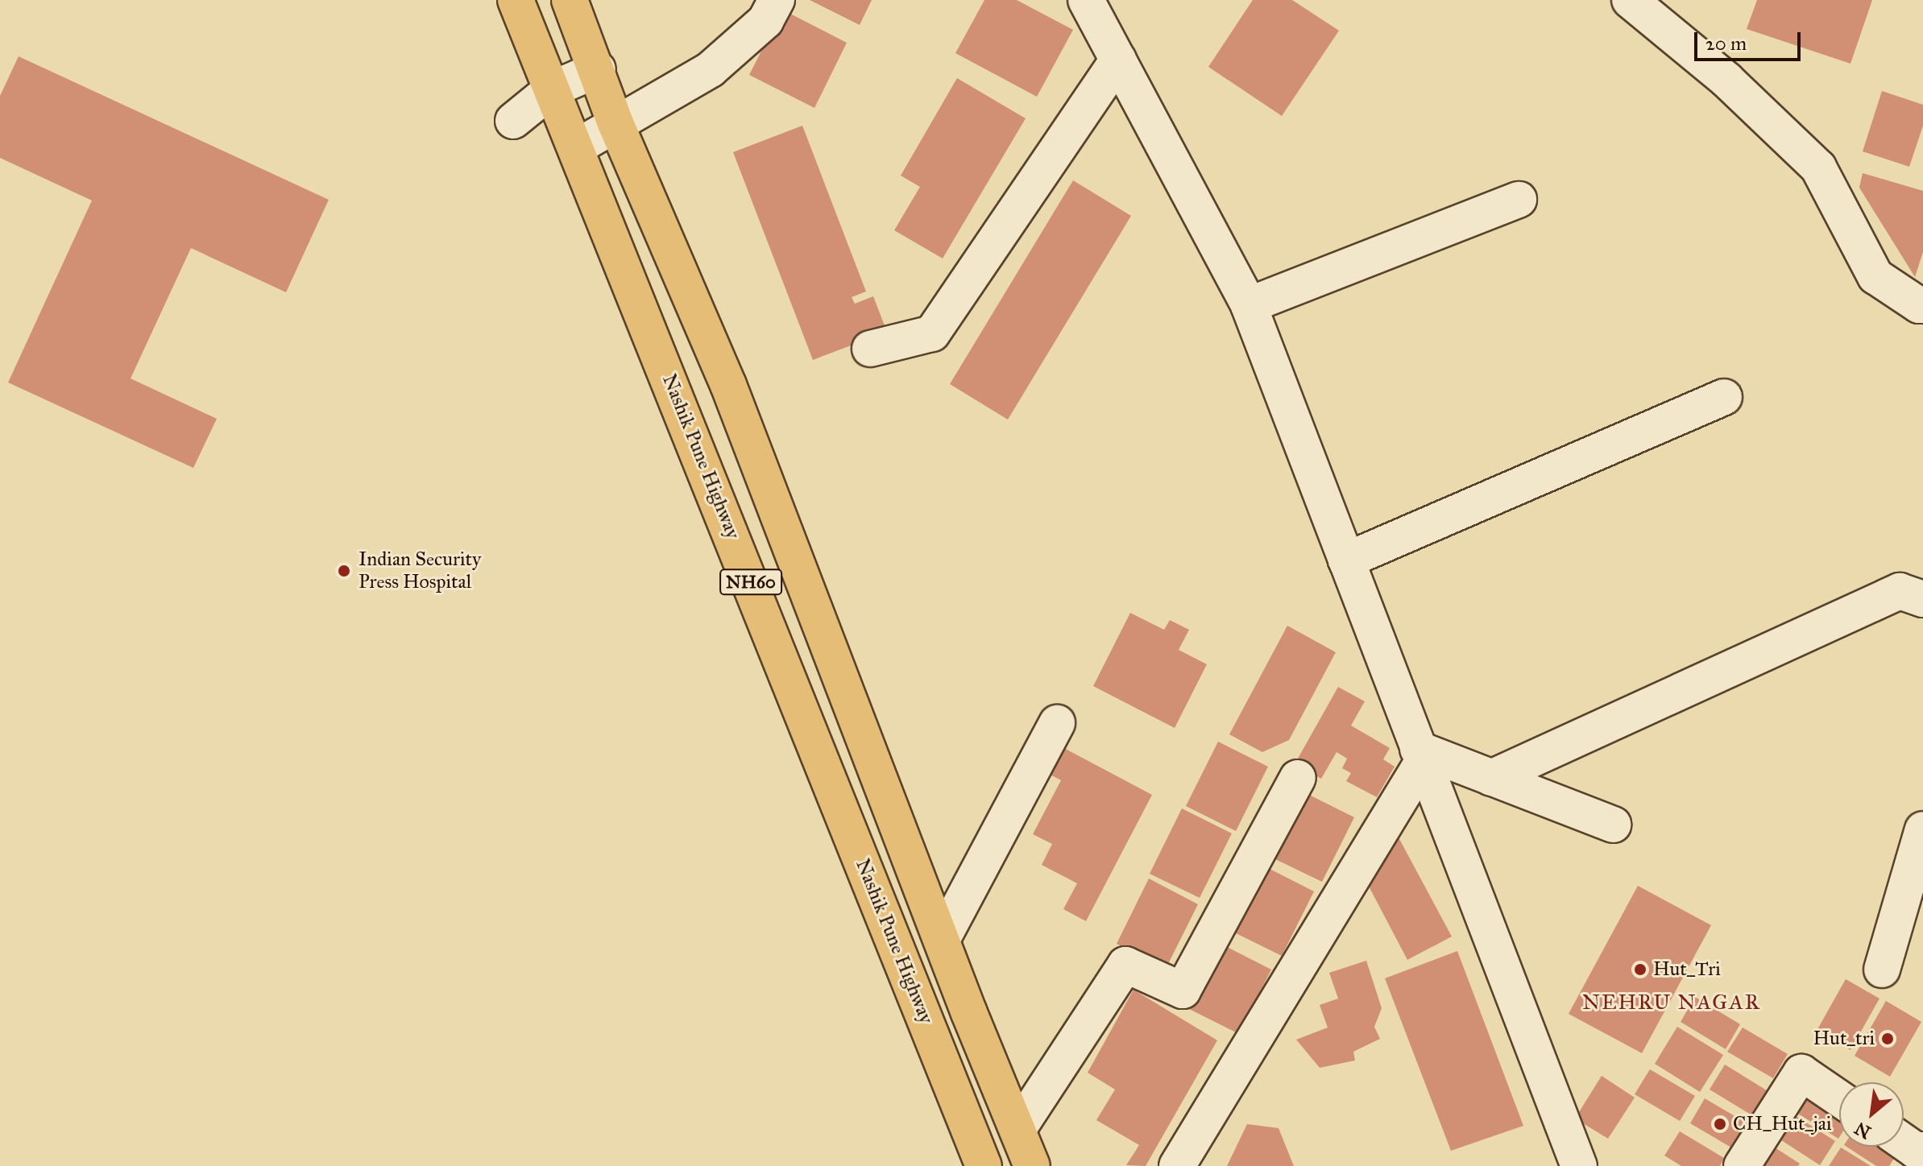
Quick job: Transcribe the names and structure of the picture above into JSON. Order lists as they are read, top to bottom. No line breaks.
{"streets":{"highway":["Nashik Pune Highway","NH60"]},"districts":["NEHRU NAGAR"],"places":["Indian Security Press Hospital","Hut_Tri","Hut_tri","CH_Hut_jai"],"scale_bar":"20 m","north":"bottom left"}
